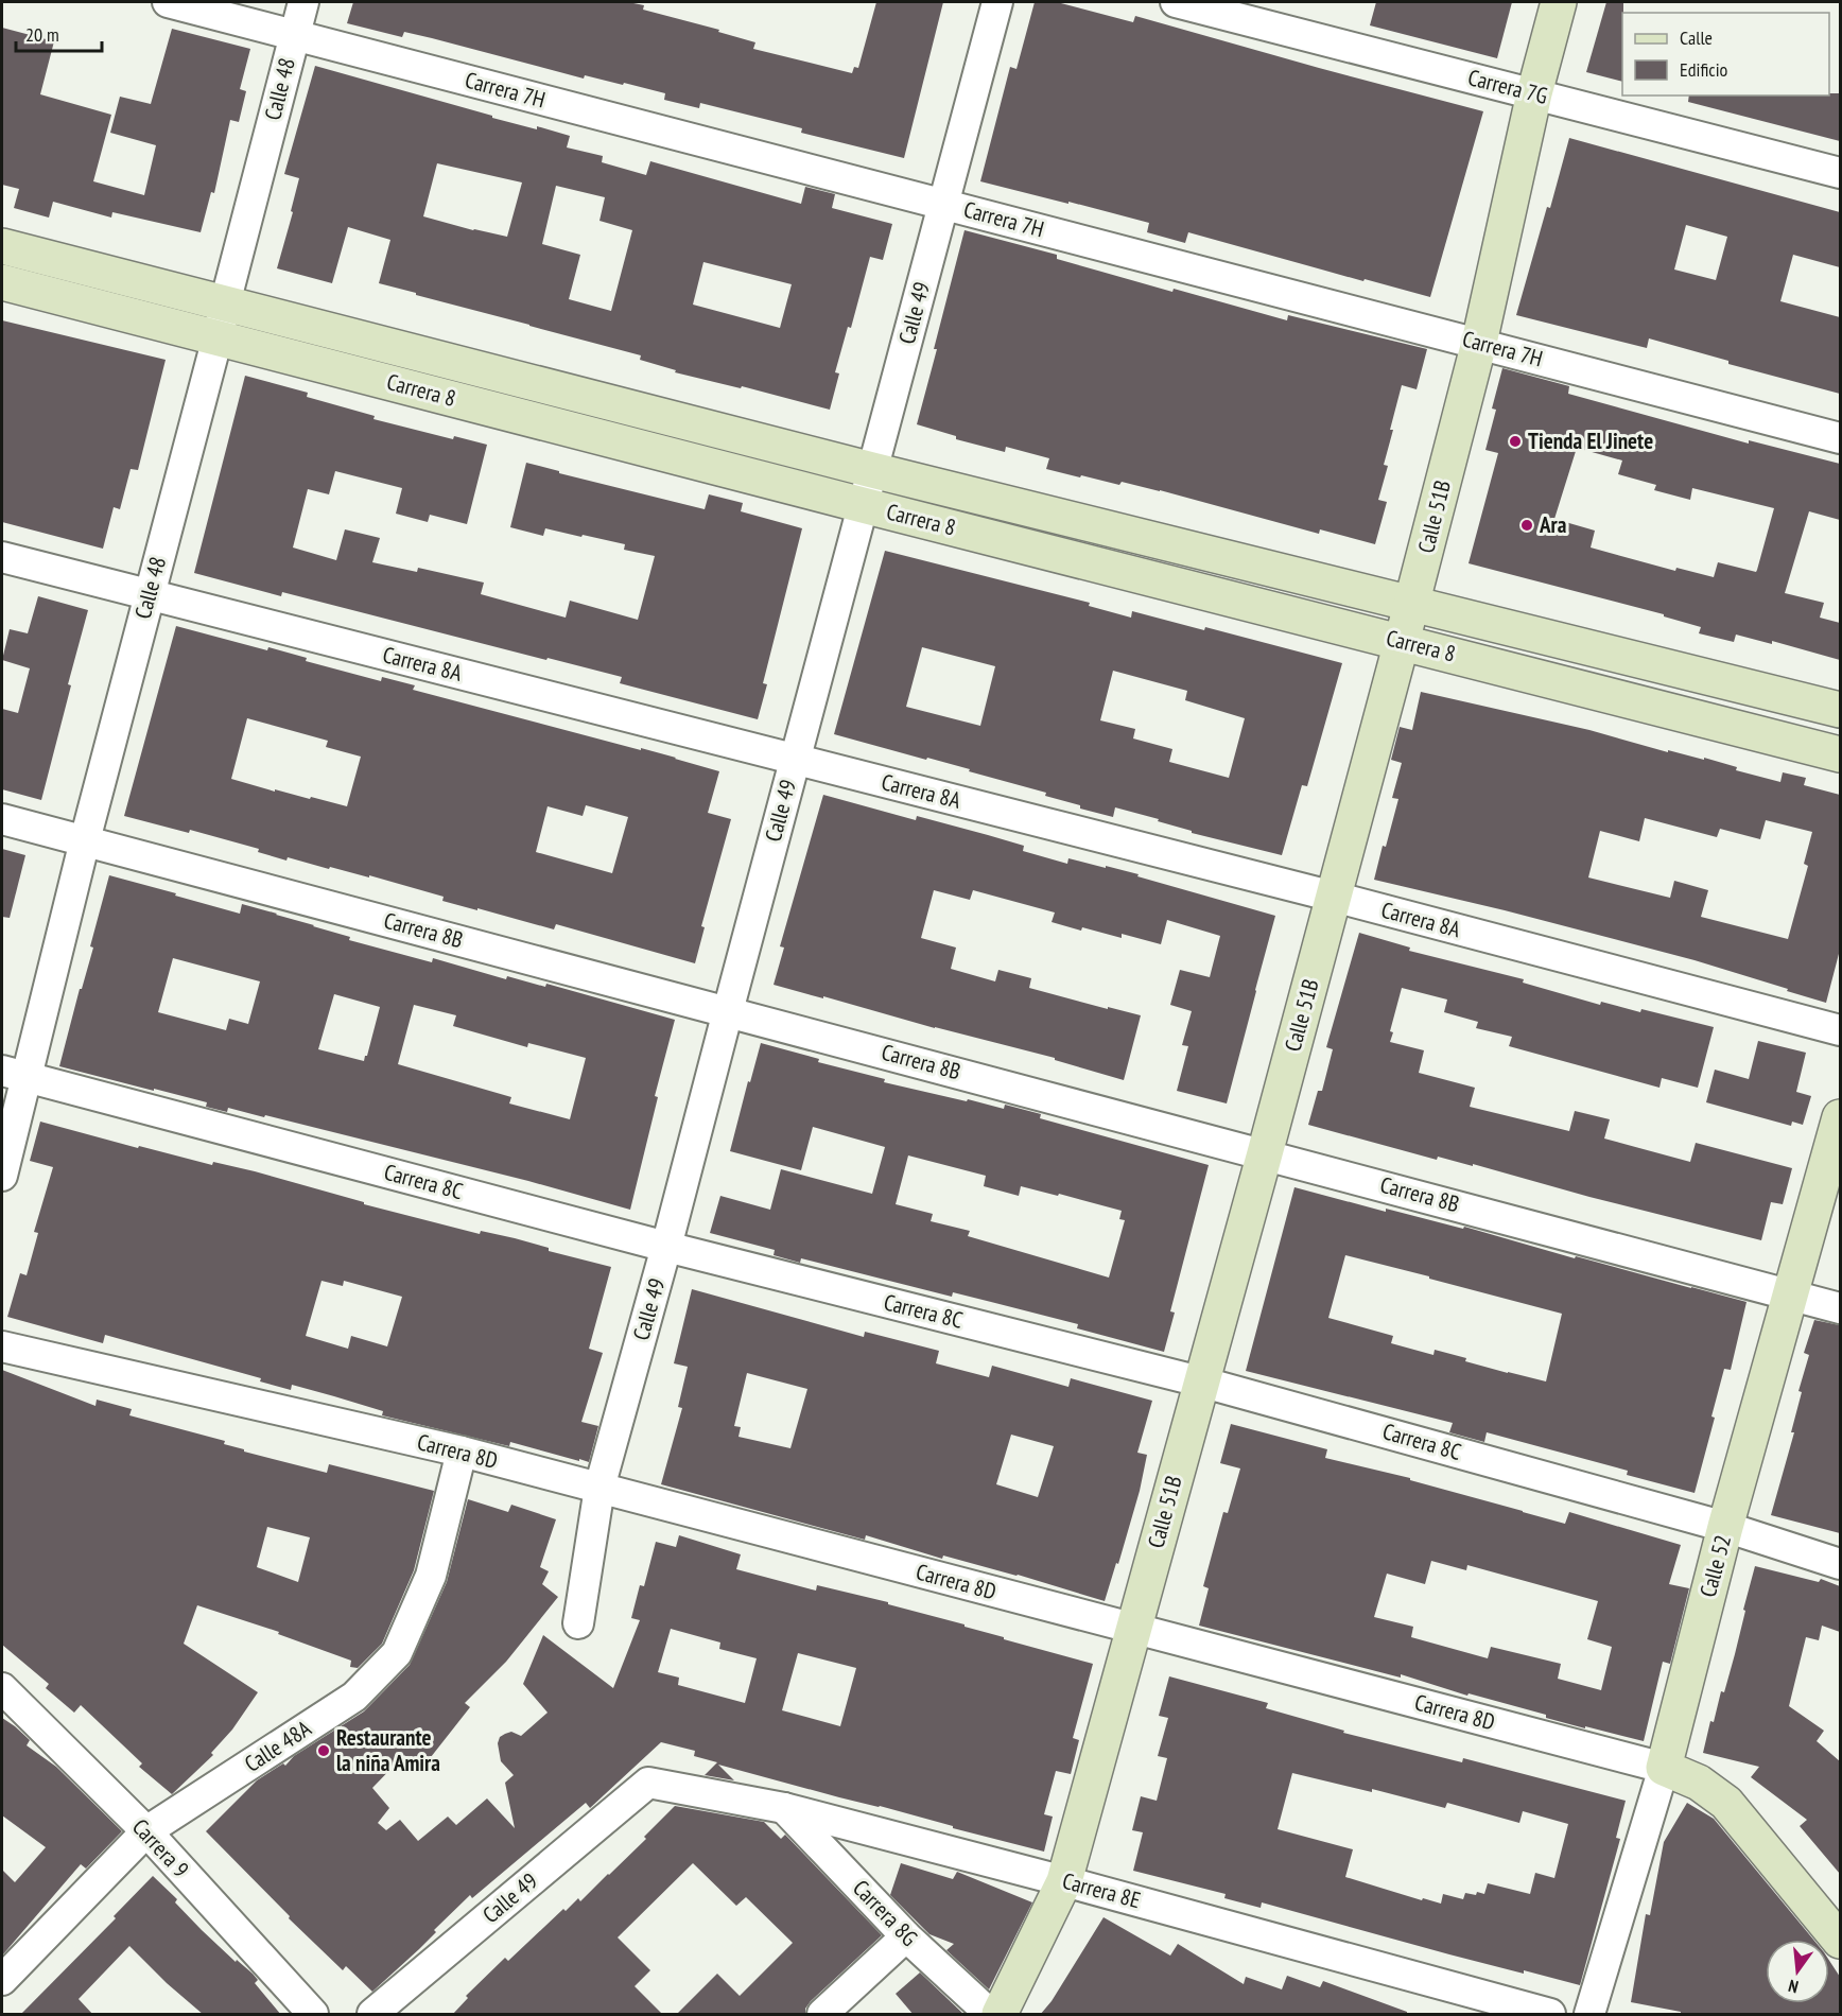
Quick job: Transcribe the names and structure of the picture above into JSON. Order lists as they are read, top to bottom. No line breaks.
{"streets":{"street":["Carrera 7G","Calle 48","Carrera 7H","Calle 49","Carrera 8","Calle 51B","Carrera 8A","Carrera 8B","Carrera 8C","Carrera 8D","Calle 52","Calle 48A","Carrera 9","Carrera 8E","Carrera 8G"]},"crossings":[["Carrera 7G","Calle 51B"],["Calle 48","Carrera 7H"],["Calle 48","Carrera 8"],["Calle 48","Carrera 8A"],["Calle 48","Carrera 8B"],["Calle 48","Carrera 8C"],["Carrera 7H","Calle 49"],["Carrera 7H","Calle 51B"],["Calle 49","Carrera 8"],["Calle 49","Carrera 8A"],["Calle 49","Carrera 8B"],["Calle 49","Carrera 8C"],["Calle 49","Carrera 8D"],["Calle 49","Carrera 8E"],["Carrera 8","Calle 51B"],["Calle 51B","Carrera 8A"],["Calle 51B","Carrera 8B"],["Calle 51B","Carrera 8C"],["Calle 51B","Carrera 8D"],["Calle 51B","Carrera 8E"],["Carrera 8B","Calle 52"],["Carrera 8C","Calle 52"],["Carrera 8D","Calle 52"],["Carrera 8D","Calle 48A"],["Calle 48A","Carrera 9"],["Carrera 8E","Carrera 8G"]],"places":["Tienda El Jinete","Ara","Restaurante la niña Amira"],"legend":["Calle","Edificio"],"scale_bar":"20 m","north":"bottom"}
